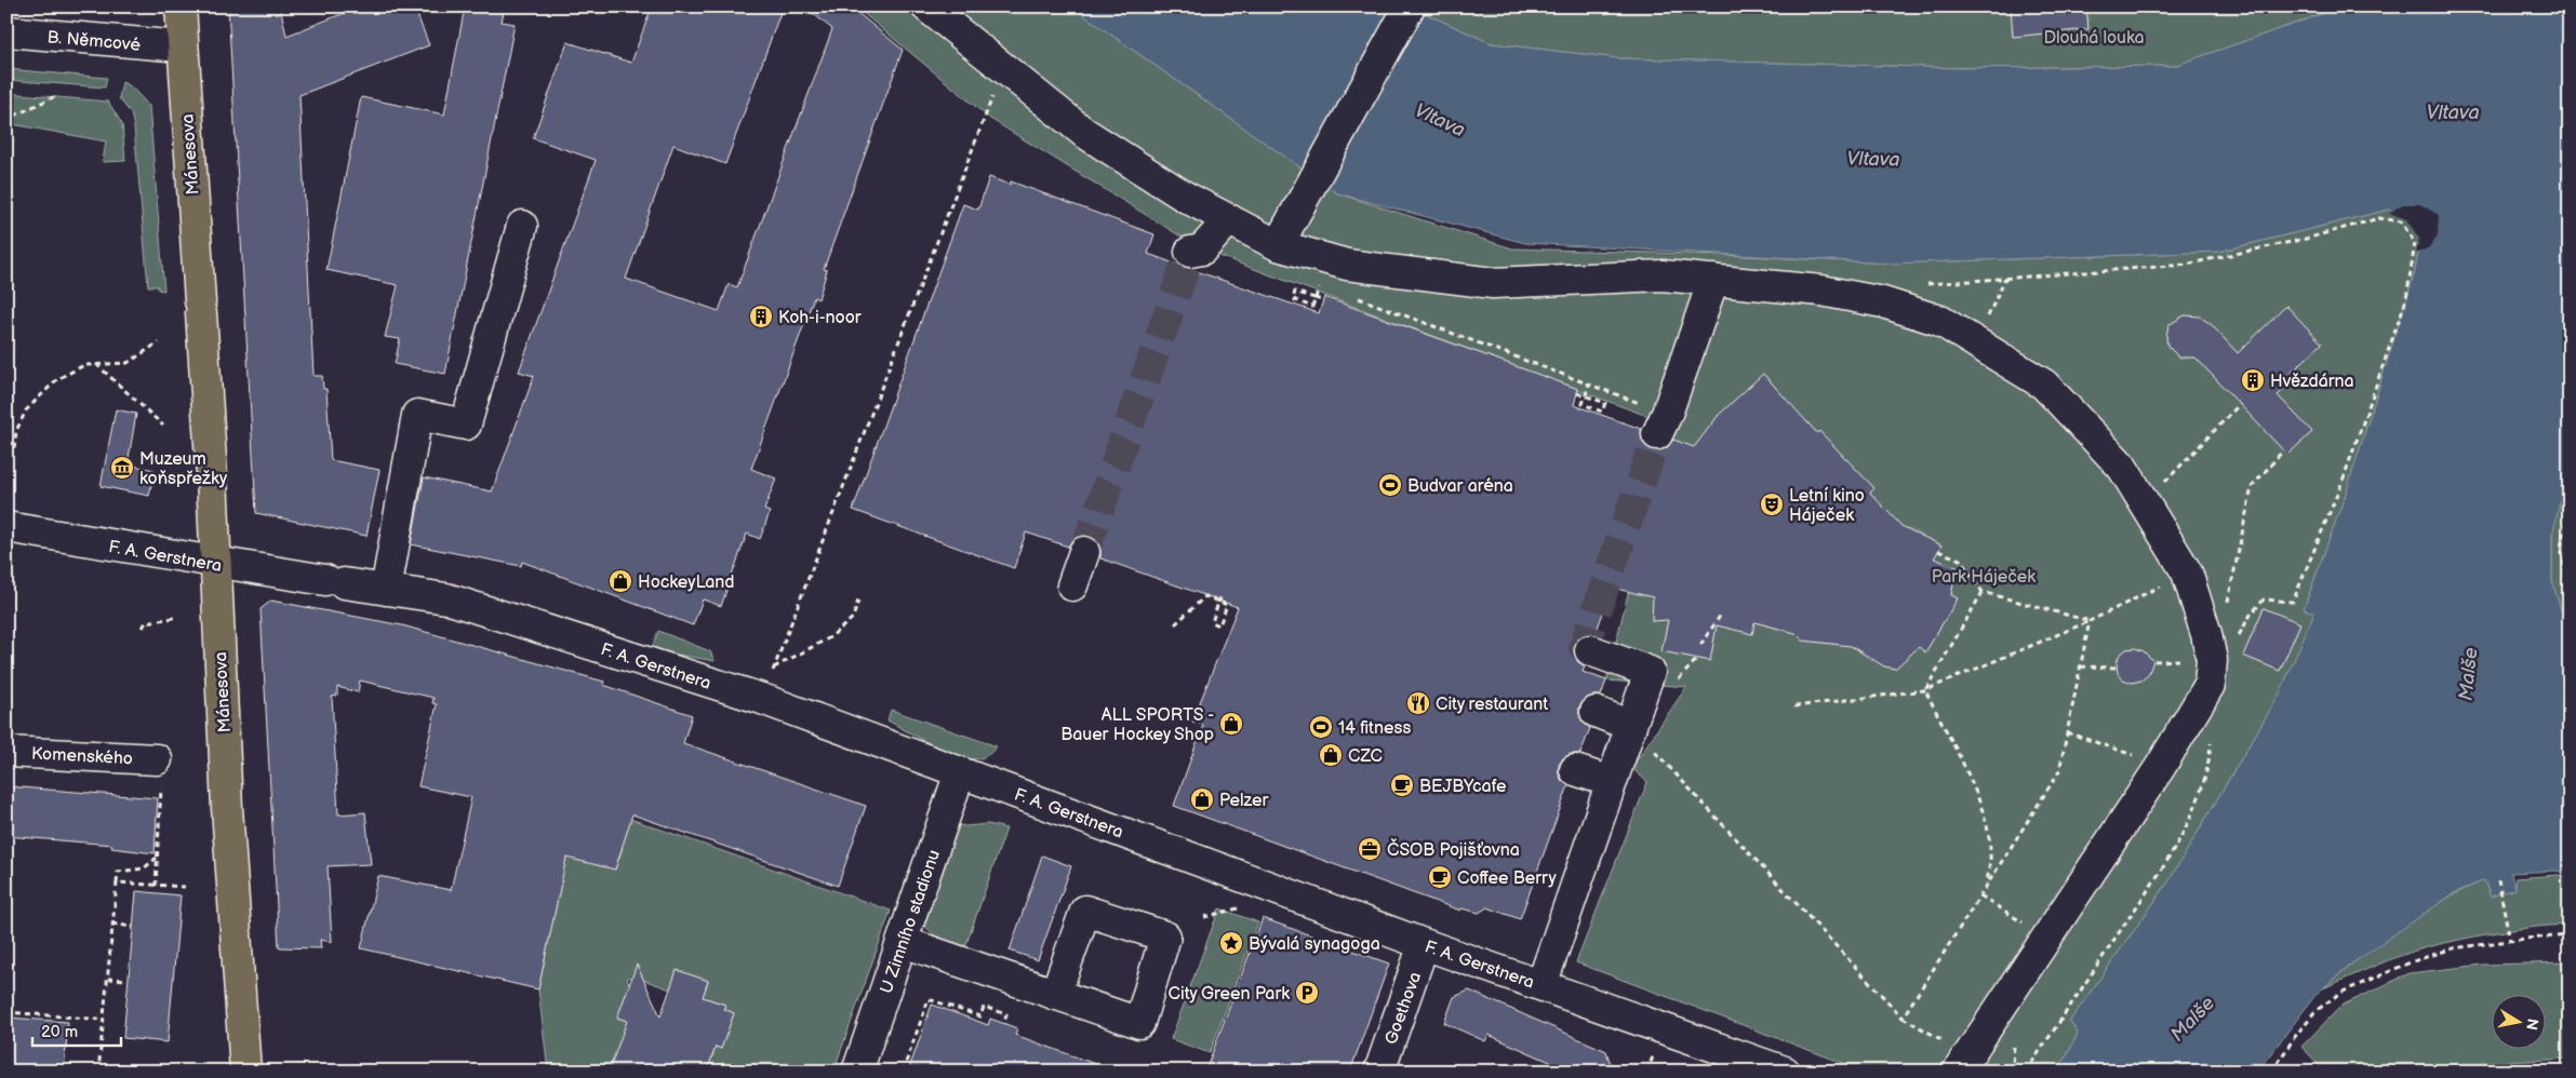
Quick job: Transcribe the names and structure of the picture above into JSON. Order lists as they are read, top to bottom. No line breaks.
{"streets":{"main road":["Mánesova"],"street":["B. Němcové","F. A. Gerstnera","Komenského","U Zimního stadionu","Goethova"]},"crossings":[["B. Němcové","Mánesova"],["Mánesova","F. A. Gerstnera"],["F. A. Gerstnera","U Zimního stadionu"],["F. A. Gerstnera","Goethova"]],"water":["Vltava","Malše"],"parks":["Dlouhá louka","Park Háječek"],"places":{"building":["Koh-i-noor","Hvězdárna"],"museum":["Muzeum koňspřežky"],"sports":["Budvar aréna","14 fitness"],"theatre":["Letní kino Háječek"],"shop":["HockeyLand","ALL SPORTS - Bauer Hockey Shop","CZC","Pelzer"],"restaurant":["City restaurant"],"cafe":["BEJBYcafe","Coffee Berry"],"office":["ČSOB Pojišťovna"],"place":["Bývalá synagoga"],"parking":["City Green Park"]},"scale_bar":"20 m","north":"right"}
